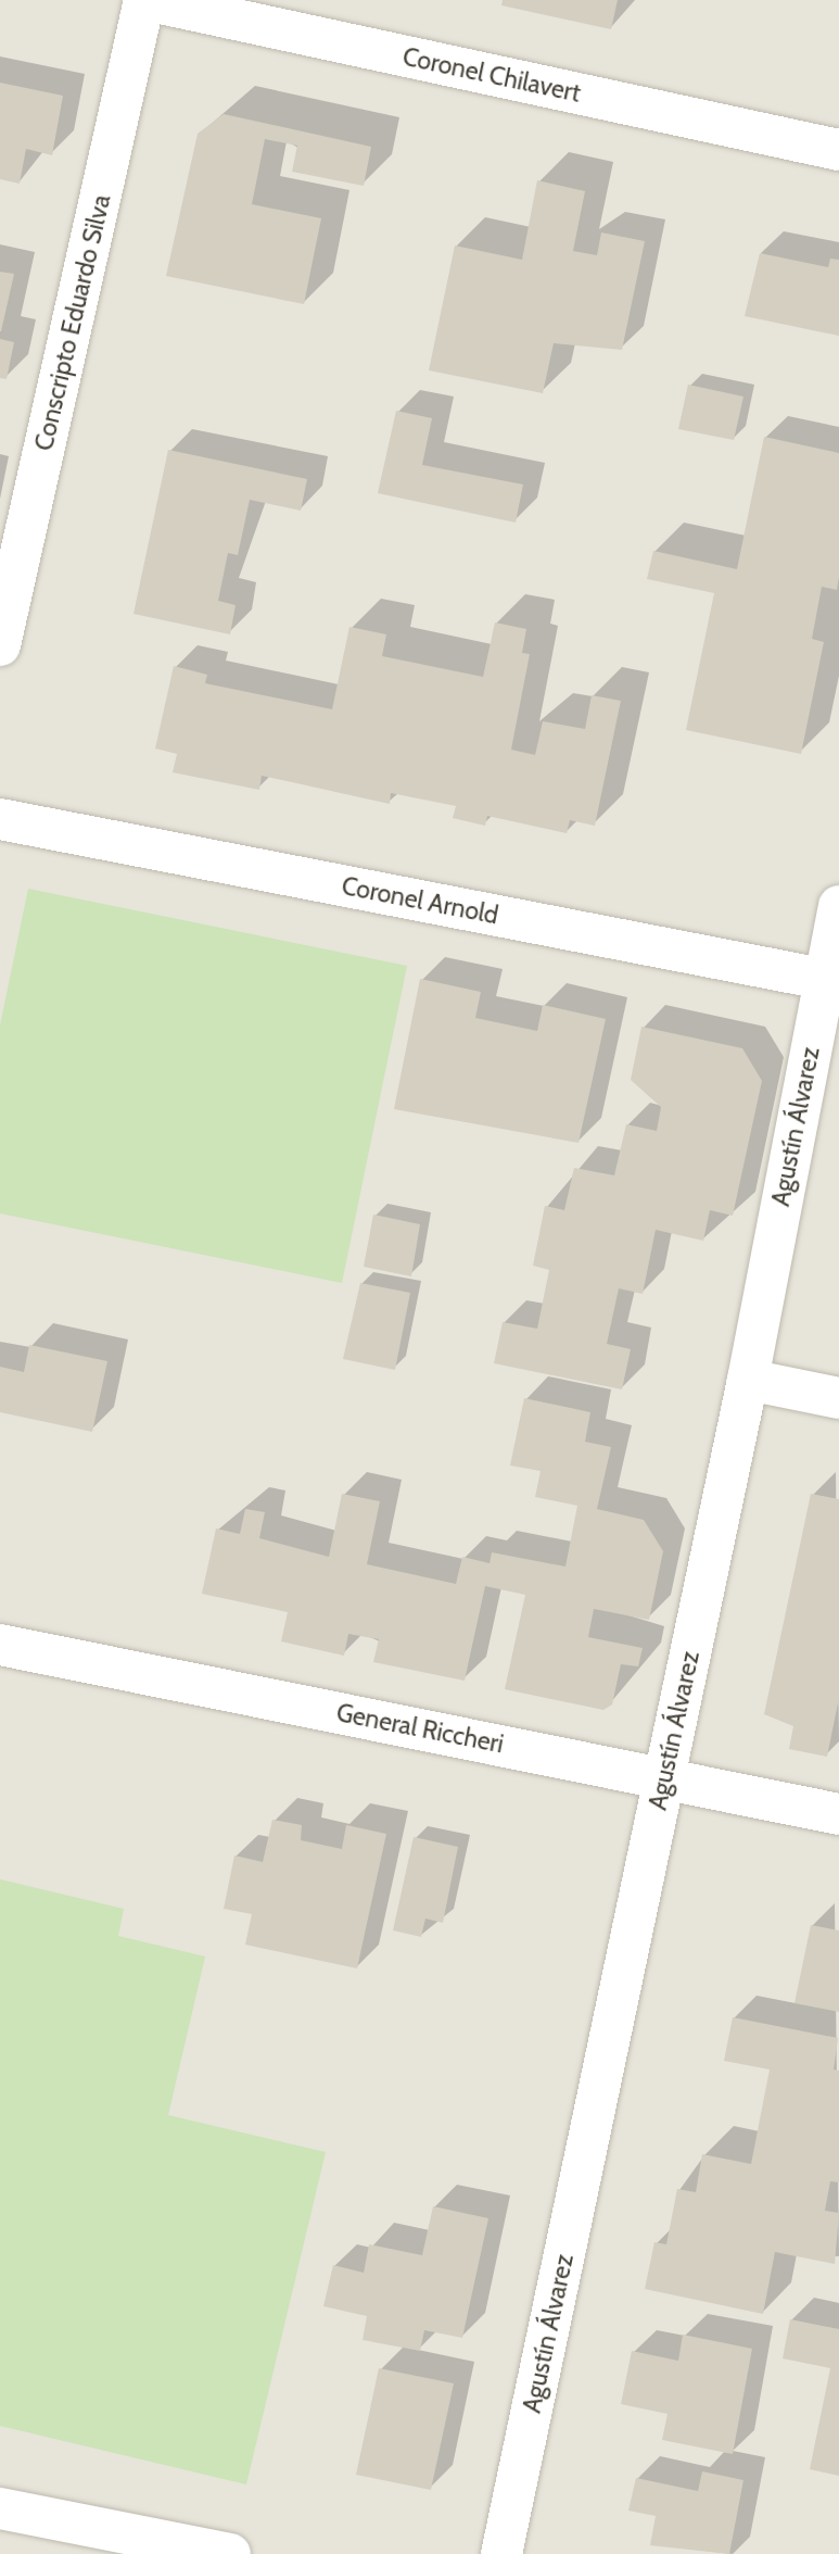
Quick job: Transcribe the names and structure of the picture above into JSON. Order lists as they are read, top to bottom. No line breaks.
{"streets":{"street":["Coronel Chilavert","Conscripto Eduardo Silva","Coronel Arnold","Agustín Álvarez","General Riccheri"]},"crossings":[["Coronel Chilavert","Conscripto Eduardo Silva"],["Coronel Arnold","Agustín Álvarez"],["Agustín Álvarez","General Riccheri"]]}
